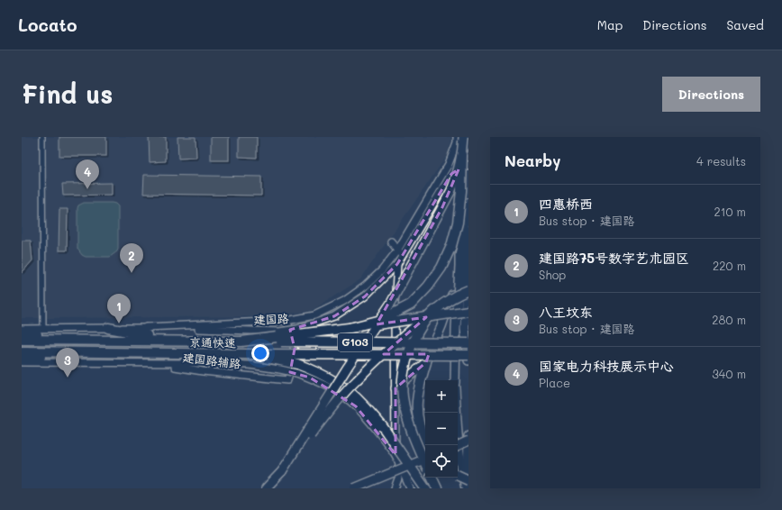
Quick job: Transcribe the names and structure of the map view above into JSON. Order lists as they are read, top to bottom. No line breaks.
{"streets":{"highway":["京通快速","G103"],"street":["建国路","建国路辅路"]},"page":{"header":"Locato","nav":["Map","Directions","Saved"],"buttons":"Directions","title":"Find us","heading":["Nearby","4 results"],"pins":["4","2","1","3"],"list":[{"mark":"1","name":"四惠桥西","note":"Bus stop · 建国路","value":"210 m"},{"mark":"2","name":"建国路75号数字艺术园区","note":"Shop","value":"220 m"},{"mark":"3","name":"八王坟东","note":"Bus stop · 建国路","value":"280 m"},{"mark":"4","name":"国家电力科技展示中心","note":"Place","value":"340 m"}],"map_buttons":["+","−"]}}
